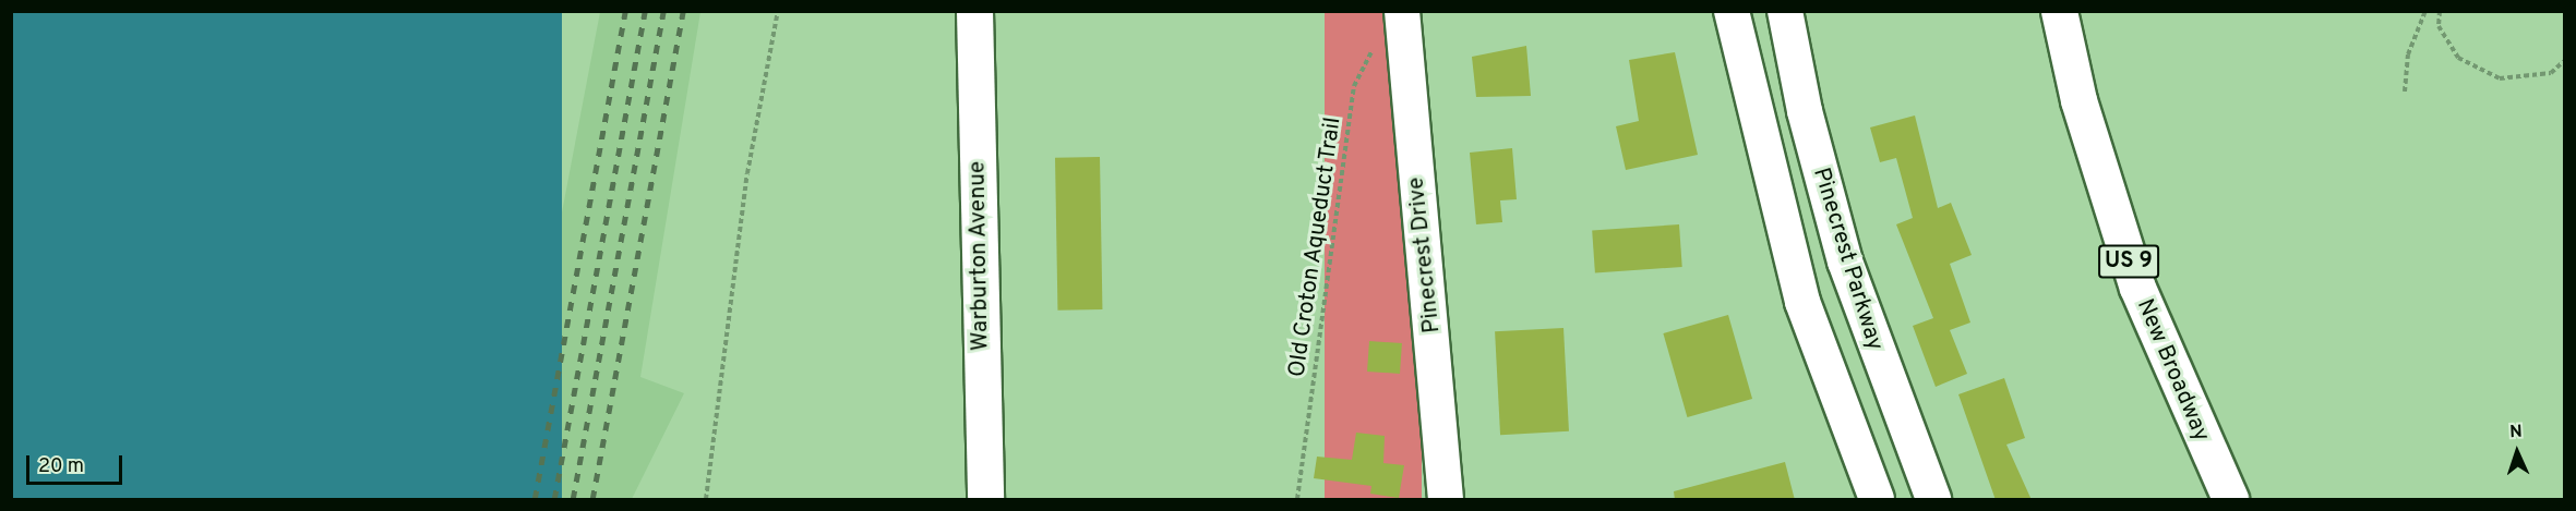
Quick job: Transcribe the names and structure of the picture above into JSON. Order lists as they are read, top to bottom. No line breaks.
{"streets":{"main road":["Warburton Avenue","US 9","New Broadway"],"street":["Pinecrest Drive","Pinecrest Parkway"],"path":["Old Croton Aqueduct Trail"]},"scale_bar":"20 m","north":"top"}
